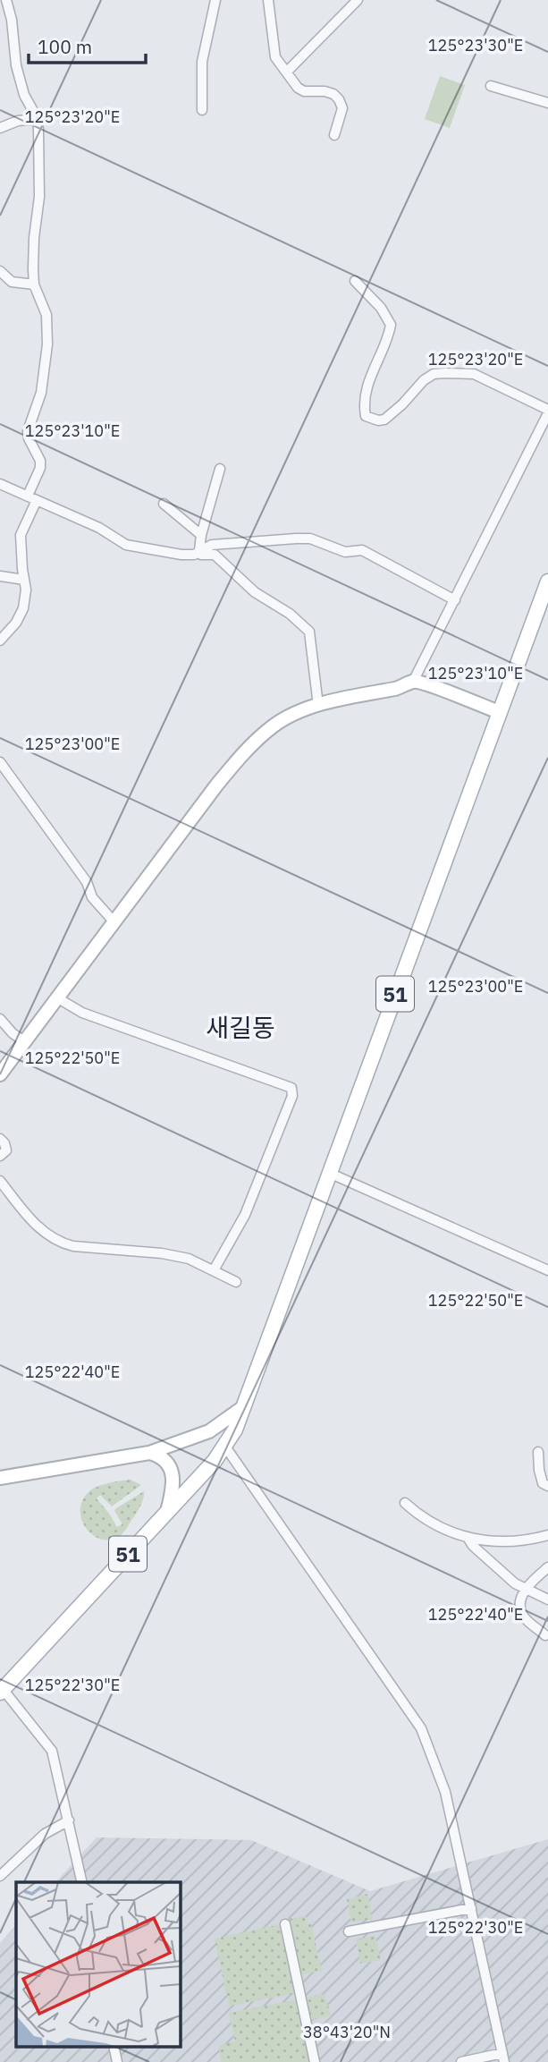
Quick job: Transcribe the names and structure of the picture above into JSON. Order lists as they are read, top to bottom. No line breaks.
{"streets":{"main road":["51"]},"districts":["새길동"],"scale_bar":"100 m","coordinates":["125°23'30\"E","125°23'20\"E","125°23'10\"E","125°23'00\"E","125°22'50\"E","125°22'40\"E","125°22'30\"E","38°43'20\"N"]}
